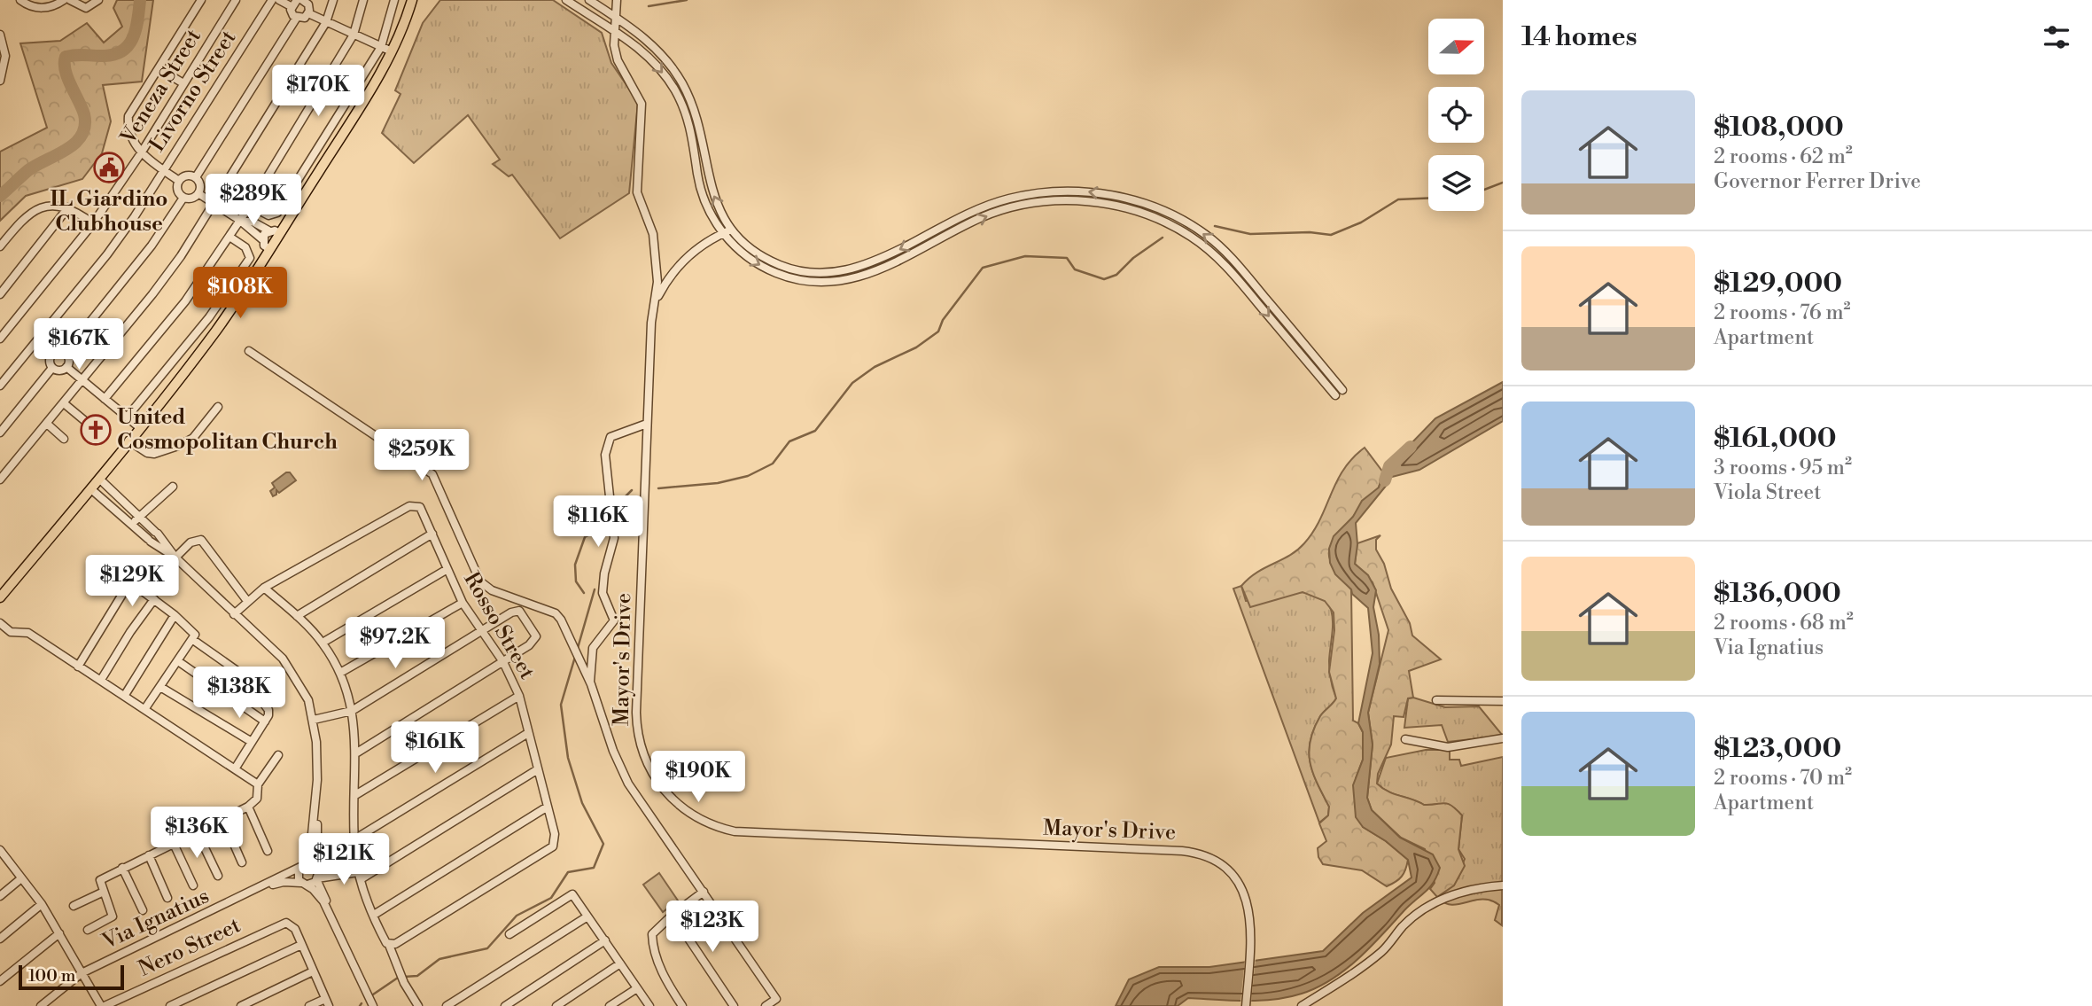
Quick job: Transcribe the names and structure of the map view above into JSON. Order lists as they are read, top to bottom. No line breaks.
{"streets":{"street":["Veneza Street","Livorno Street","Rosso Street","Mayor's Drive","Via Ignatius","Nero Street"]},"places":{"public building":["IL Giardino Clubhouse"],"church":["United Cosmopolitan Church"]},"scale_bar":"100 m","north":"right","page":{"heading":"14 homes","price":["$170K","$289K","$108K","$167K","$259K","$116K","$129K","$97.2K","$138K","$161K","$190K","$136K","$121K","$123K"],"list":[{"name":"$108,000","note":"2 rooms · 62 m² · Governor Ferrer Drive"},{"name":"$129,000","note":"2 rooms · 76 m² · Apartment"},{"name":"$161,000","note":"3 rooms · 95 m² · Viola Street"},{"name":"$136,000","note":"2 rooms · 68 m² · Via Ignatius"},{"name":"$123,000","note":"2 rooms · 70 m² · Apartment"}],"scale":"100 m"}}
